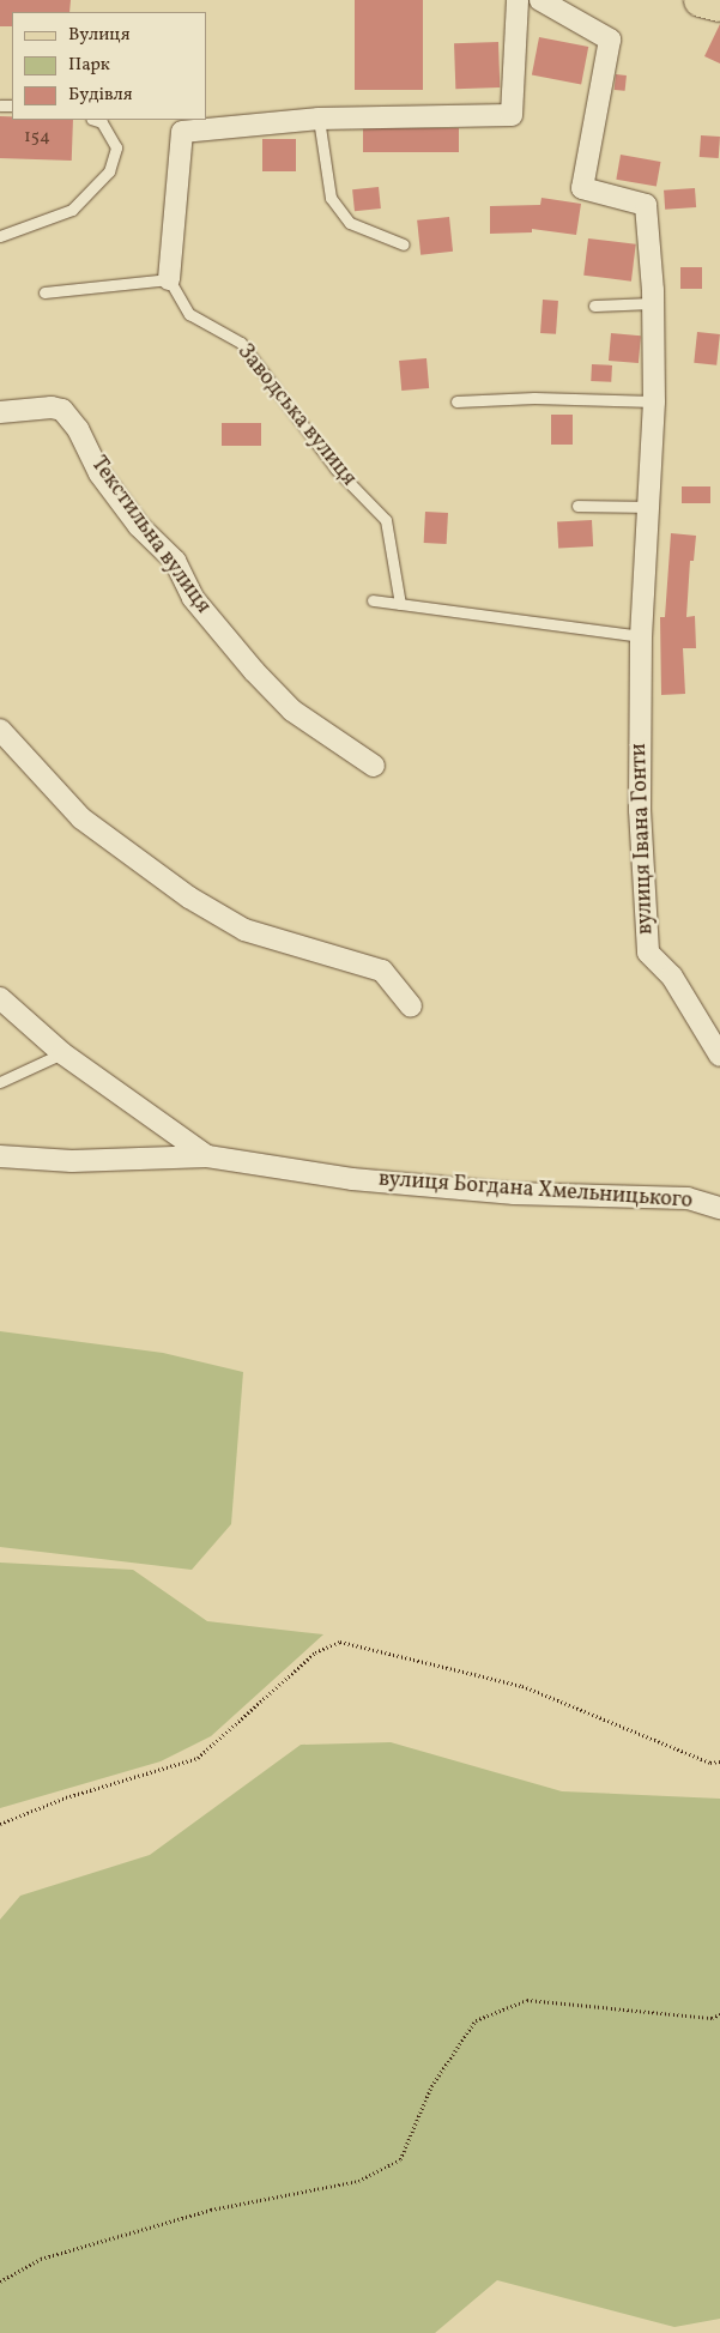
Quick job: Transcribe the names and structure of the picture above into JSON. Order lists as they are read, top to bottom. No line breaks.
{"streets":{"street":["Текстильна вулиця","вулиця Івана Гонти","вулиця Богдана Хмельницького"],"lane":["Заводська вулиця"]},"house_numbers":["154"],"legend":["Вулиця","Парк","Будівля"]}
